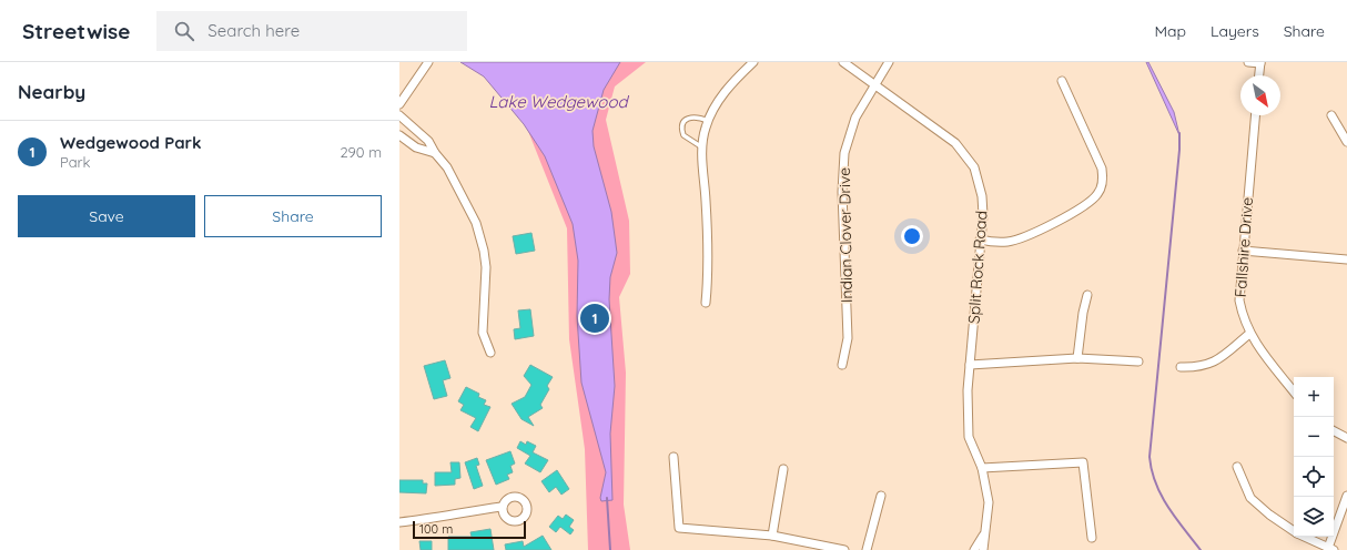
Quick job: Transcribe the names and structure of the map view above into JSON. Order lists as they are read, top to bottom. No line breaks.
{"streets":{"street":["Indian Clover Drive","Fallshire Drive","Split Rock Road"]},"crossings":[["Indian Clover Drive","Split Rock Road"]],"water":["Lake Wedgewood"],"scale_bar":"100 m","north":"bottom right","page":{"header":"Streetwise","search":"Search here","nav":["Map","Layers","Share"],"heading":"Nearby","list":[{"mark":"1","name":"Wedgewood Park","note":"Park","value":"290 m"}],"buttons":["Save","Share"],"pins":"1","map_buttons":["+","−"],"scale":"100 m"}}
